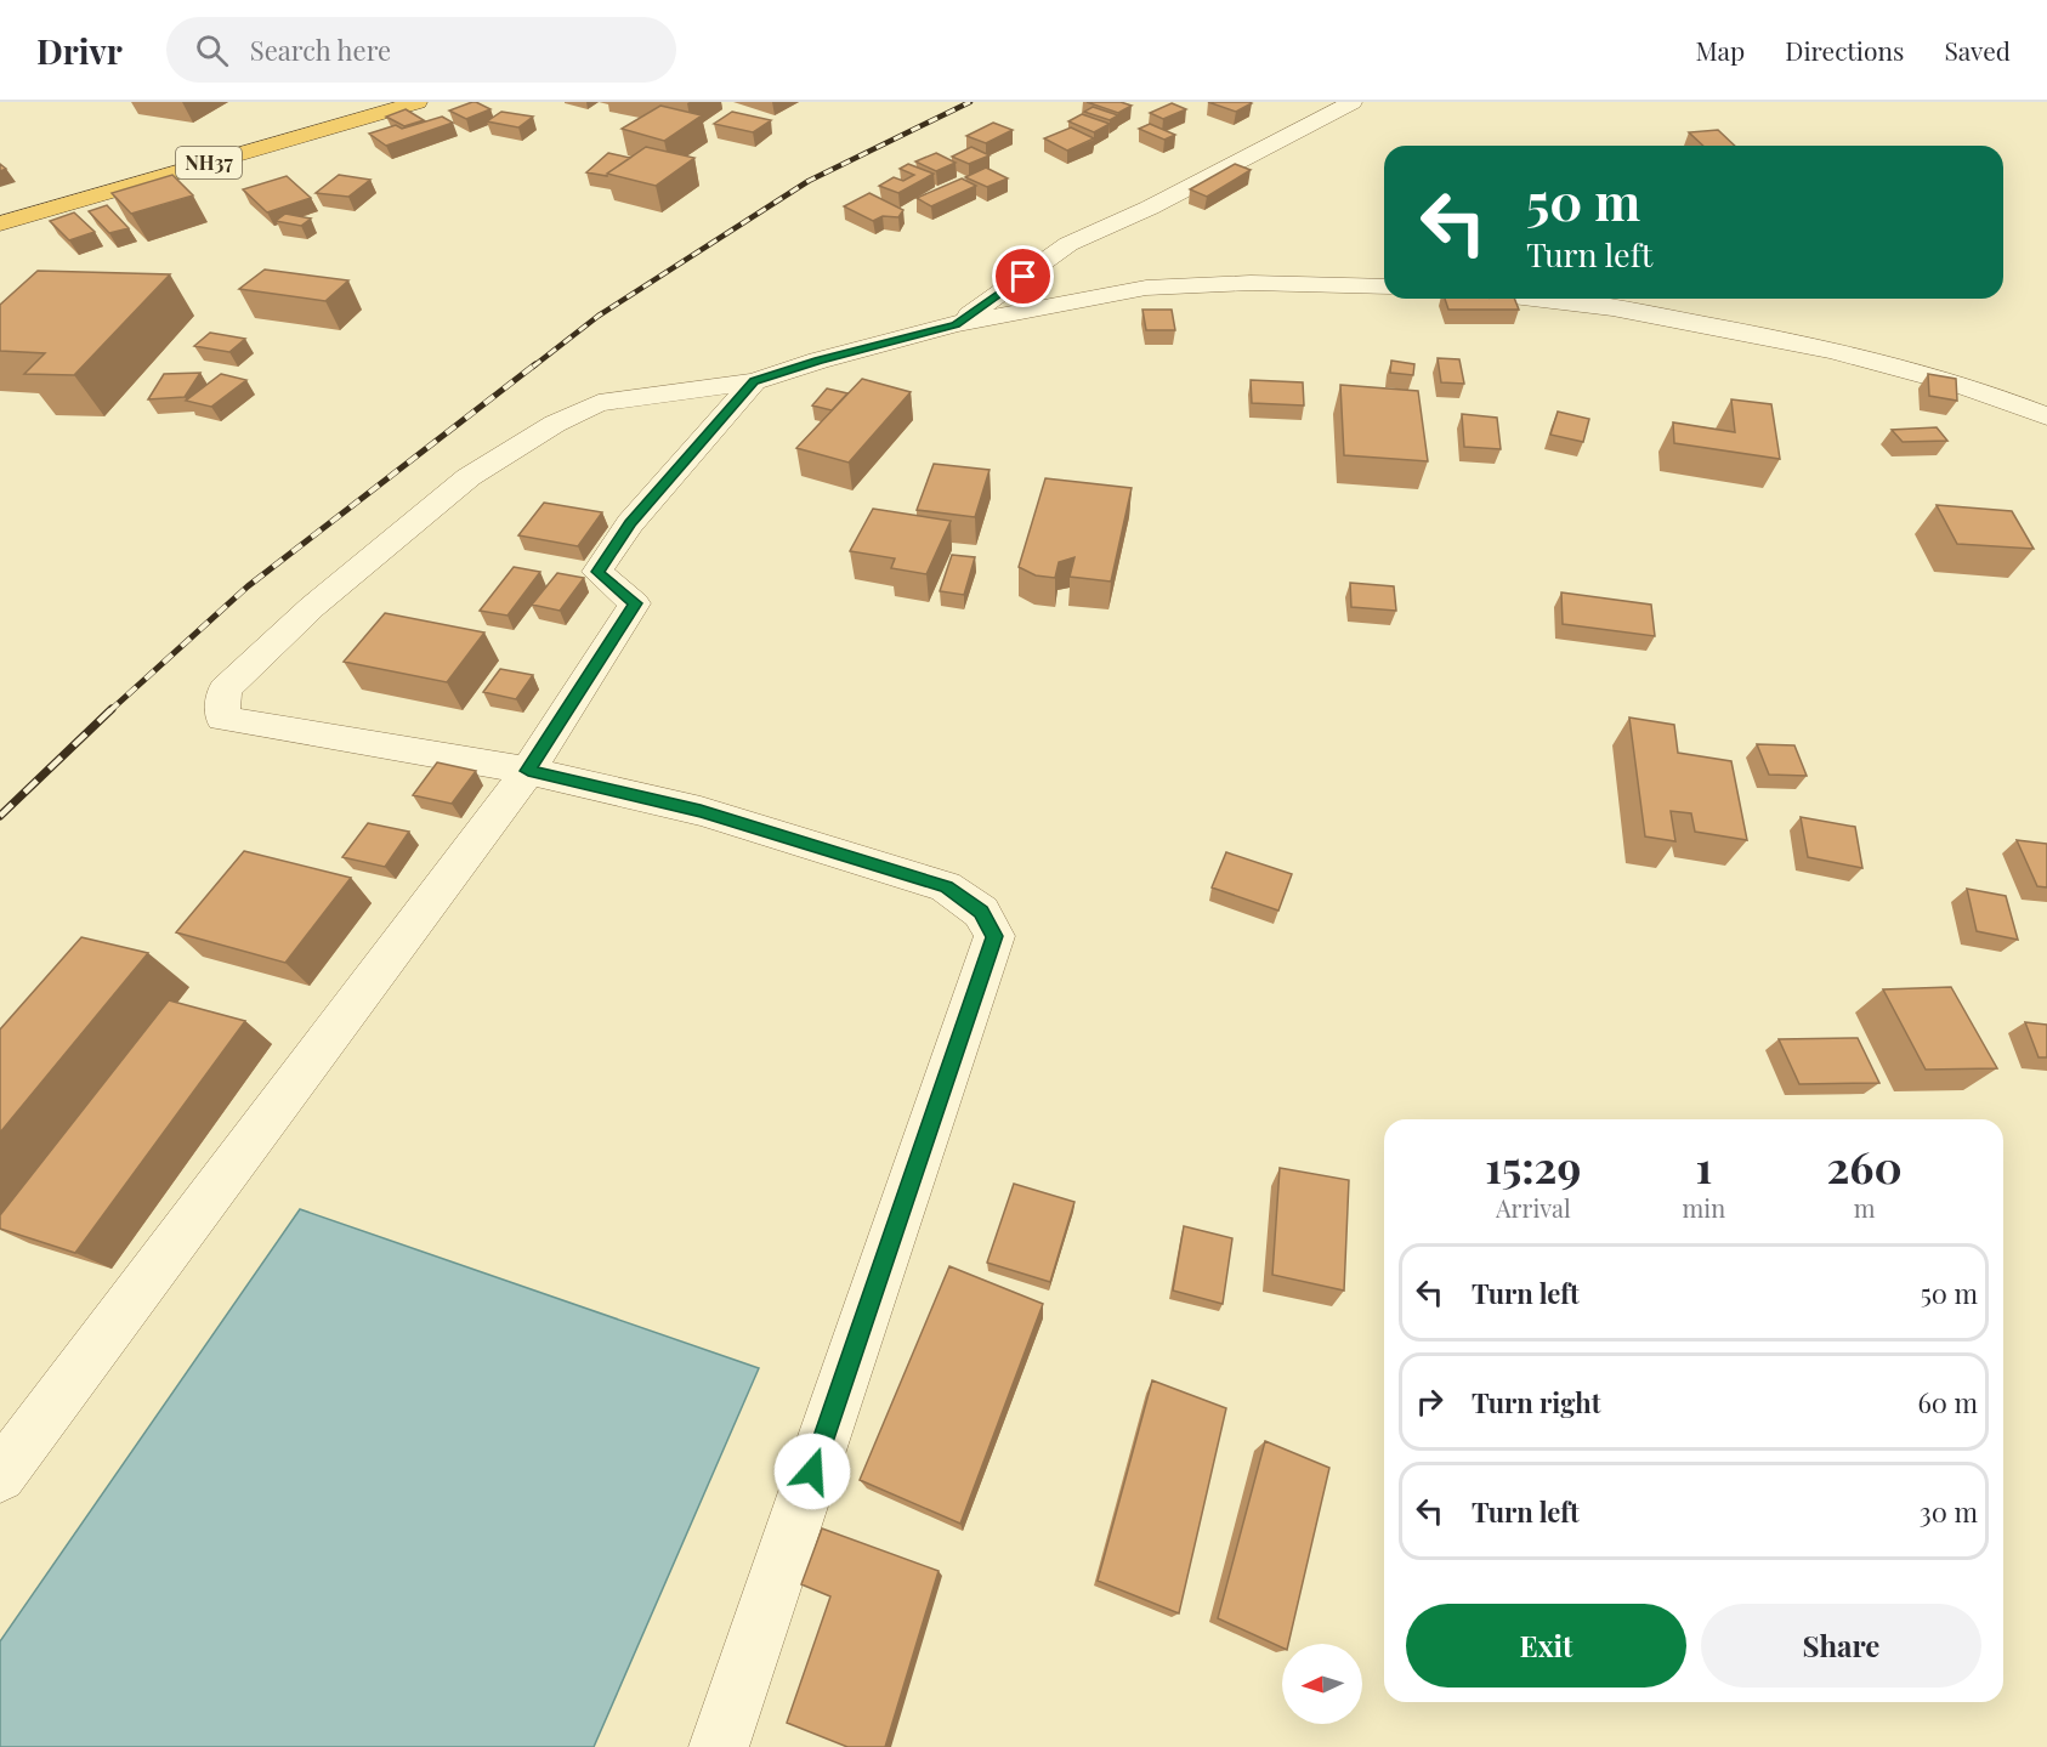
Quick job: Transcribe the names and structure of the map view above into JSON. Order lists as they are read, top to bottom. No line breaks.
{"streets":{"highway":["NH37"]},"north":"left","page":{"header":"Drivr","search":"Search here","nav":["Map","Directions","Saved"],"turn":["50 m","Turn left"],"eta":["15:29","Arrival","1","min","260","m"],"list":[{"name":"Turn left","value":"50 m"},{"name":"Turn right","value":"60 m"},{"name":"Turn left","value":"30 m"}],"buttons":["Exit","Share"]}}
